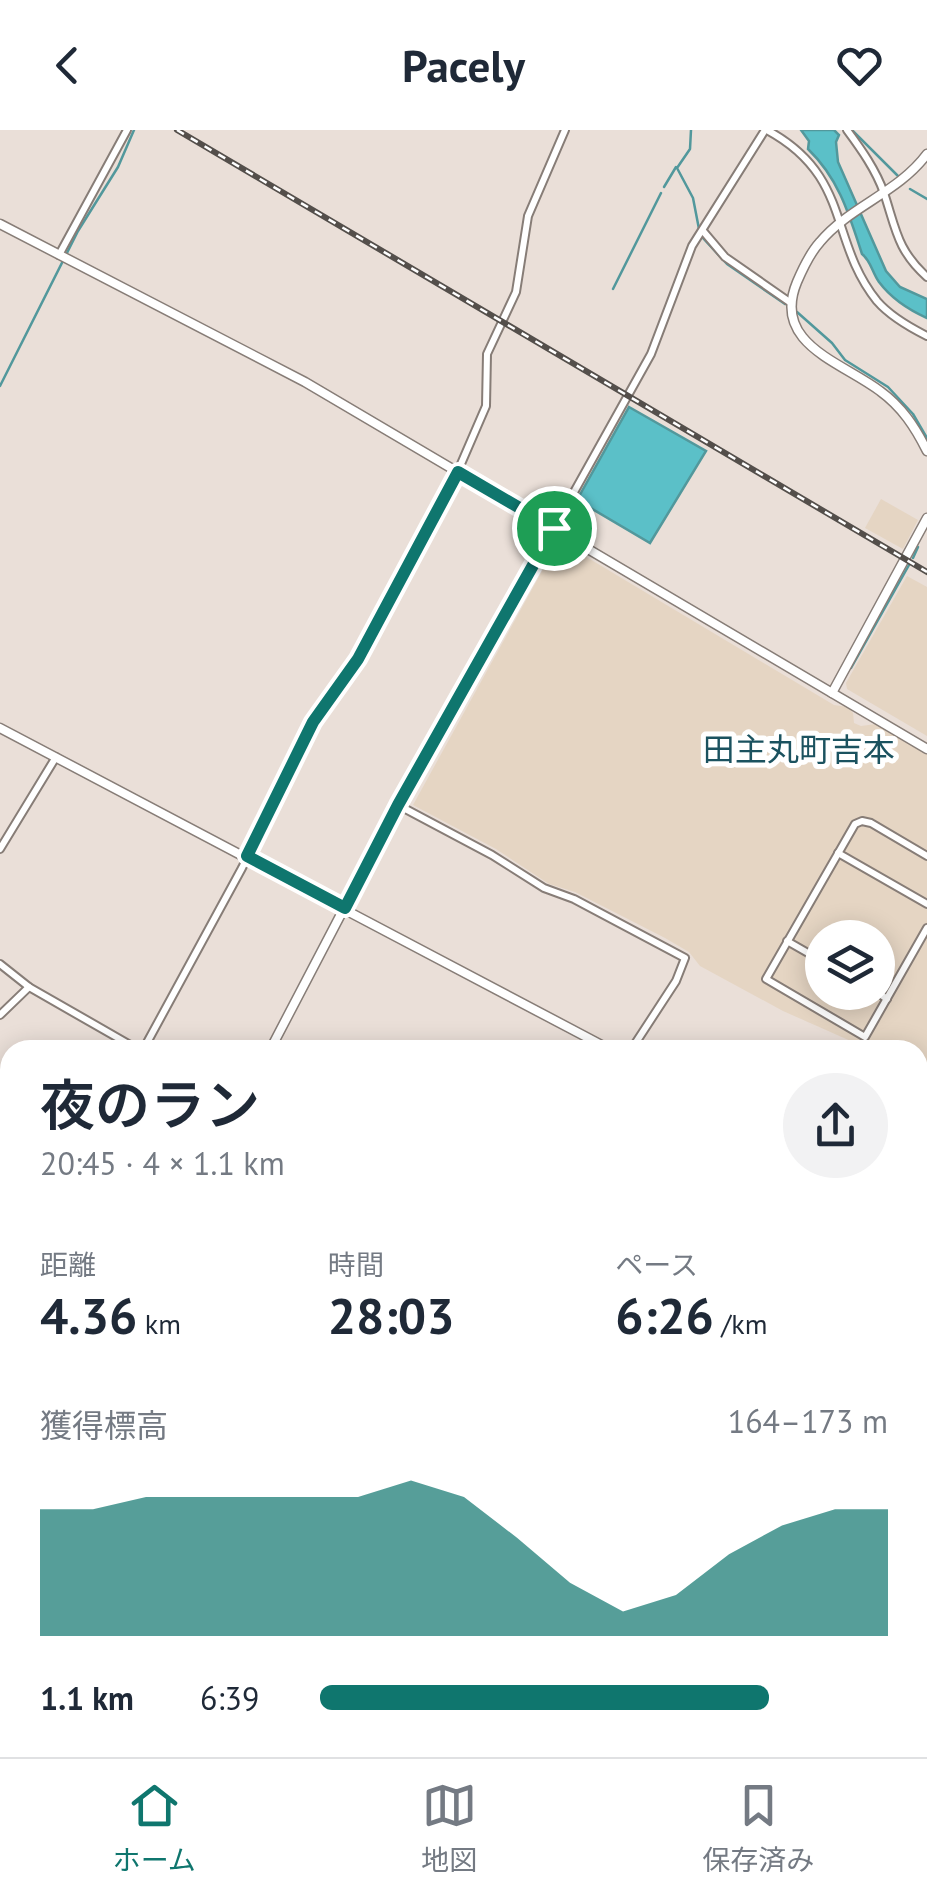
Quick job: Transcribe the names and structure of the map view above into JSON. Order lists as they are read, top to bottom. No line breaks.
{"districts":["田主丸町吉本"],"page":{"header":"Pacely","heading":["夜のラン","20:45 · 4 × 1.1 km"],"stats":[["距離","4.36 km"],["時間","28:03"],["ペース","6:26 /km"]],"chart":["獲得標高","164–173 m"],"list":[{"name":"1.1 km","note":"6:39"}],"tabs":["ホーム","地図","保存済み"]}}
